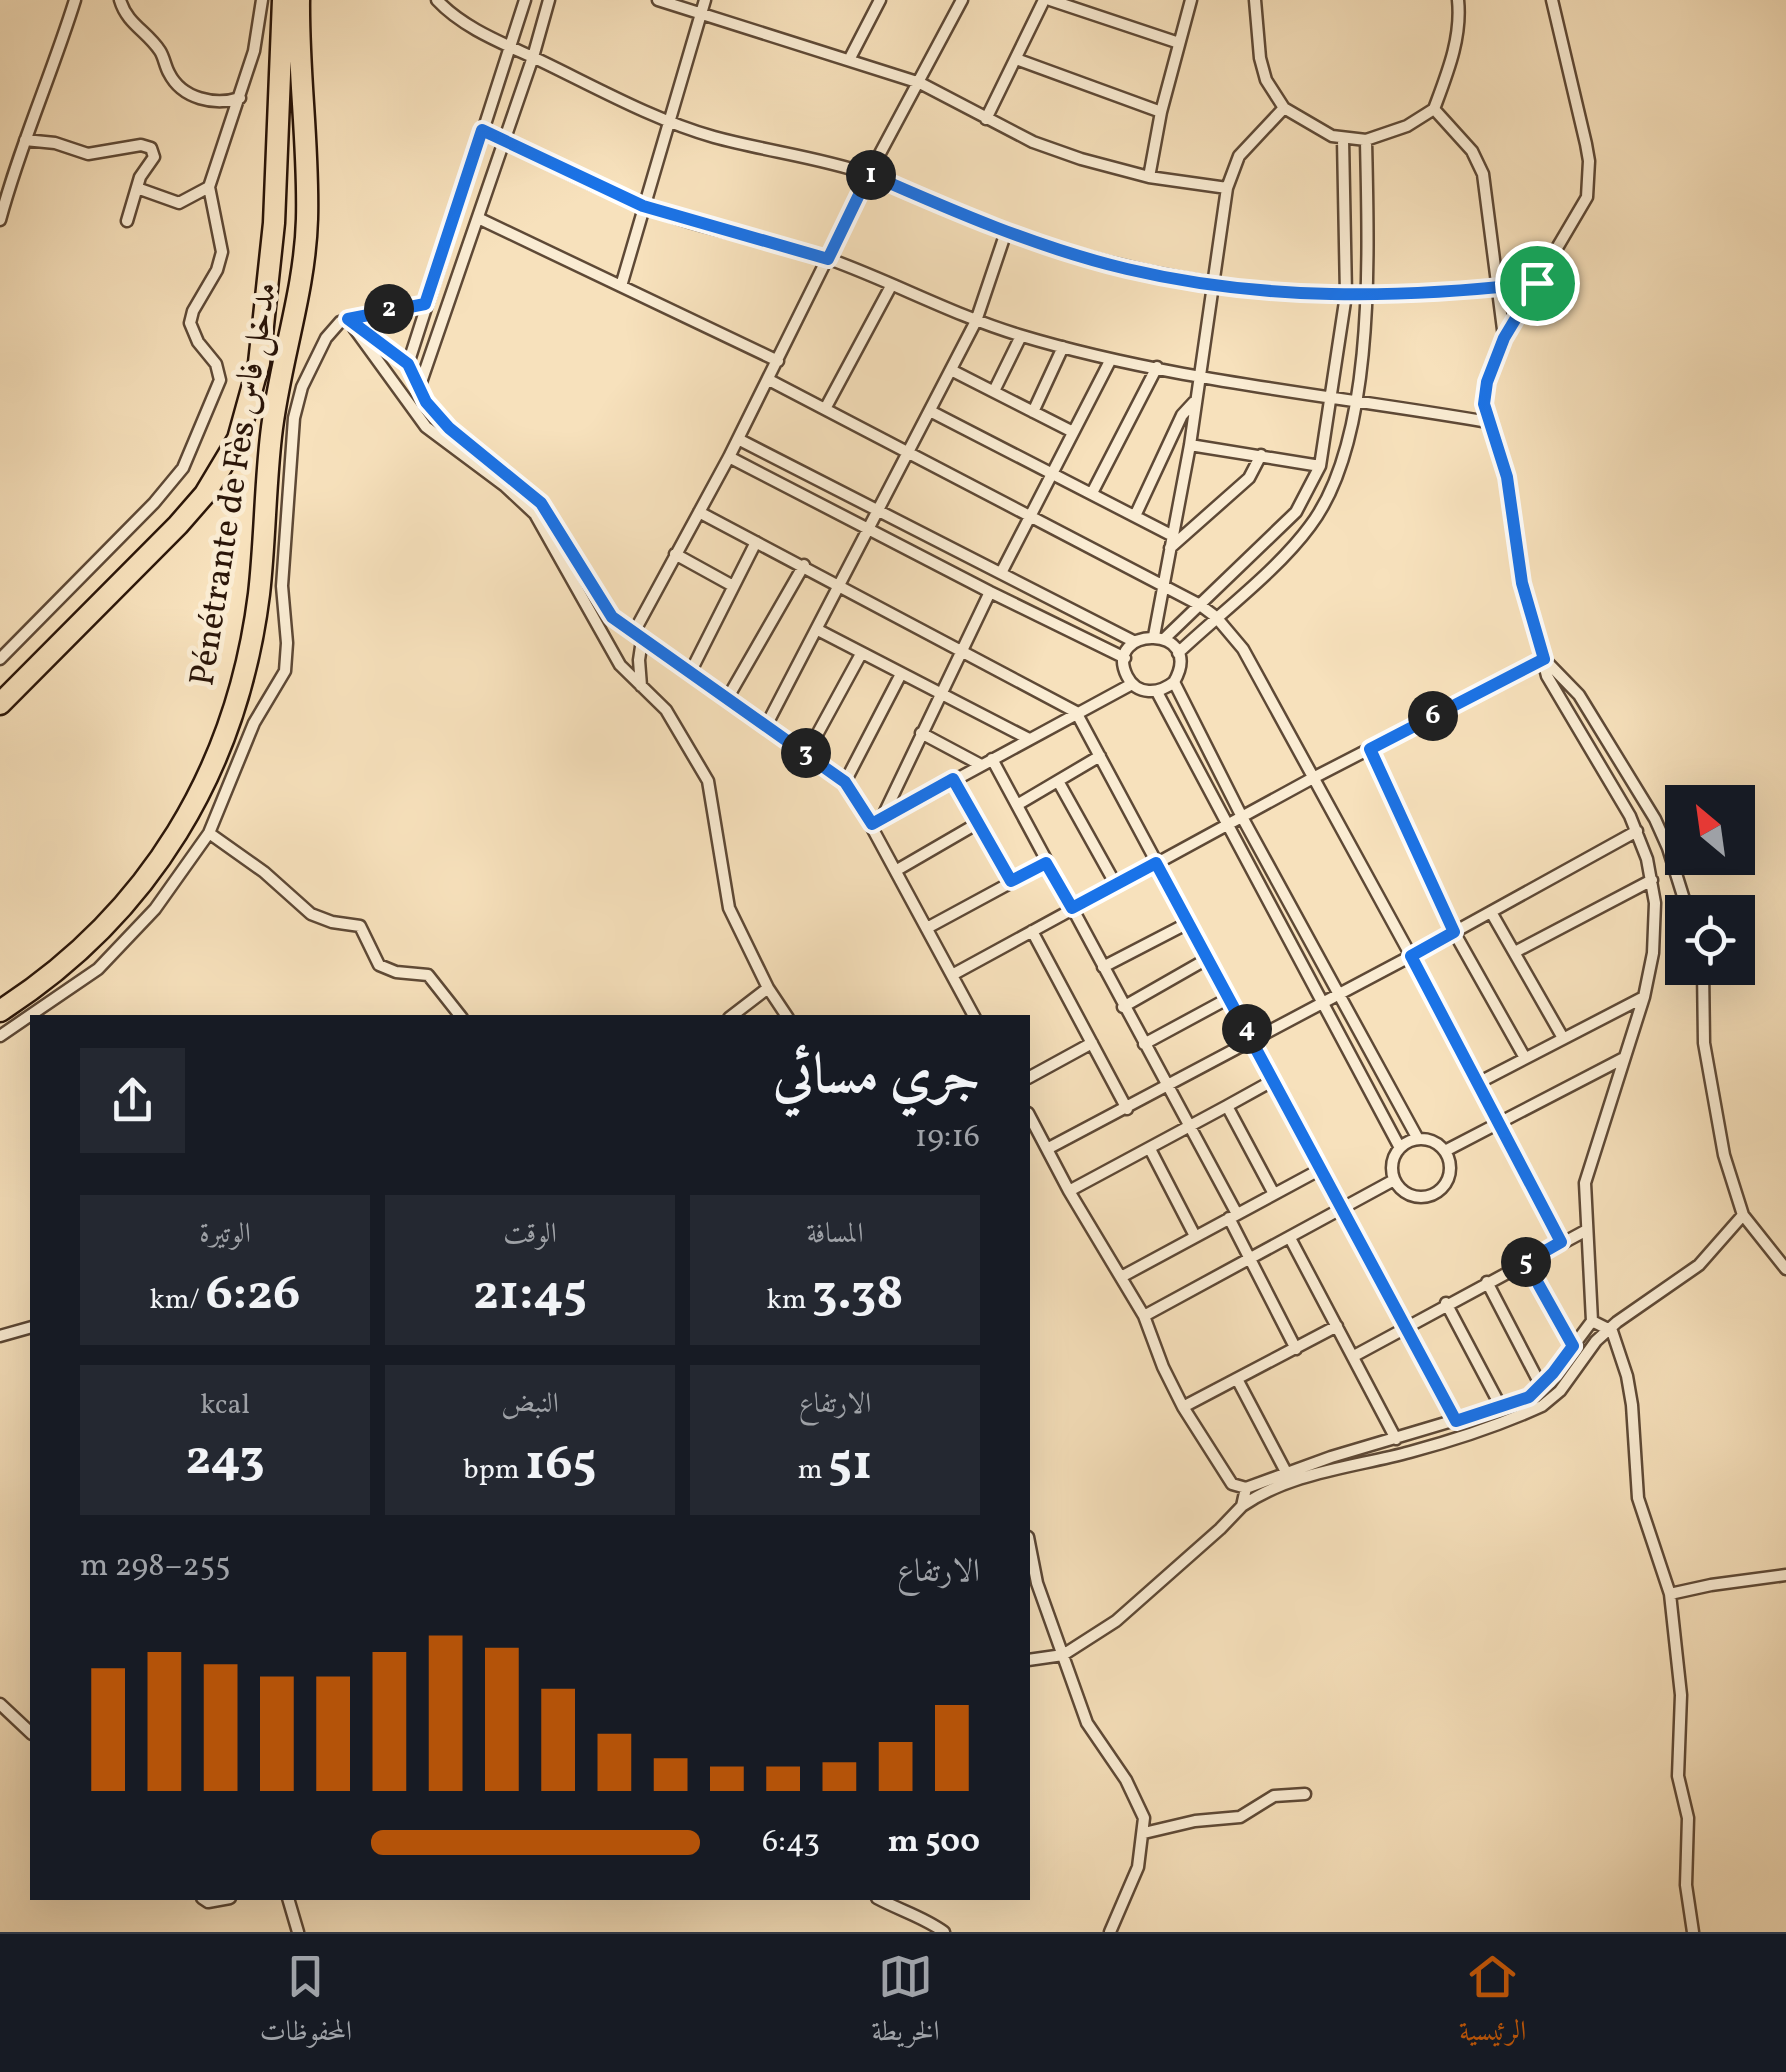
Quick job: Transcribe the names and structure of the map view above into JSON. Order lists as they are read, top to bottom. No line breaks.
{"streets":{"highway":["Pénétrante de Fès مدخل فاس"]},"north":"top left","page":{"pins":["1","2","6","3","4","5"],"heading":["جري مسائي","19:16"],"stats":[["المسافة","3.38 km"],["الوقت","21:45"],["الوتيرة","6:26 /km"],["الارتفاع","51 m"],["النبض","165 bpm"],["kcal","243"]],"chart":["الارتفاع","255–298 m"],"list":[{"name":"500 m","note":"6:43"}],"tabs":["الرئيسية","الخريطة","المحفوظات"]}}
